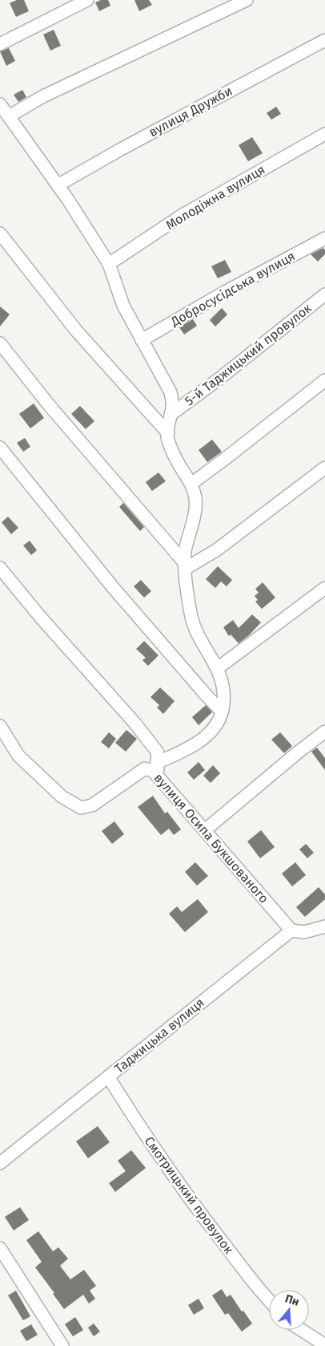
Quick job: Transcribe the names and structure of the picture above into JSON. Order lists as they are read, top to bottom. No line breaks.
{"streets":{"street":["вулиця Дружби","Молодіжна вулиця","Добросусідська вулиця","5-й Таджицький провулок","вулиця Осипа Букшованого","Таджицька вулиця","Смотрицький провулок"]},"crossings":[["вулиця Осипа Букшованого","Таджицька вулиця"],["Таджицька вулиця","Смотрицький провулок"]],"north":"top"}
